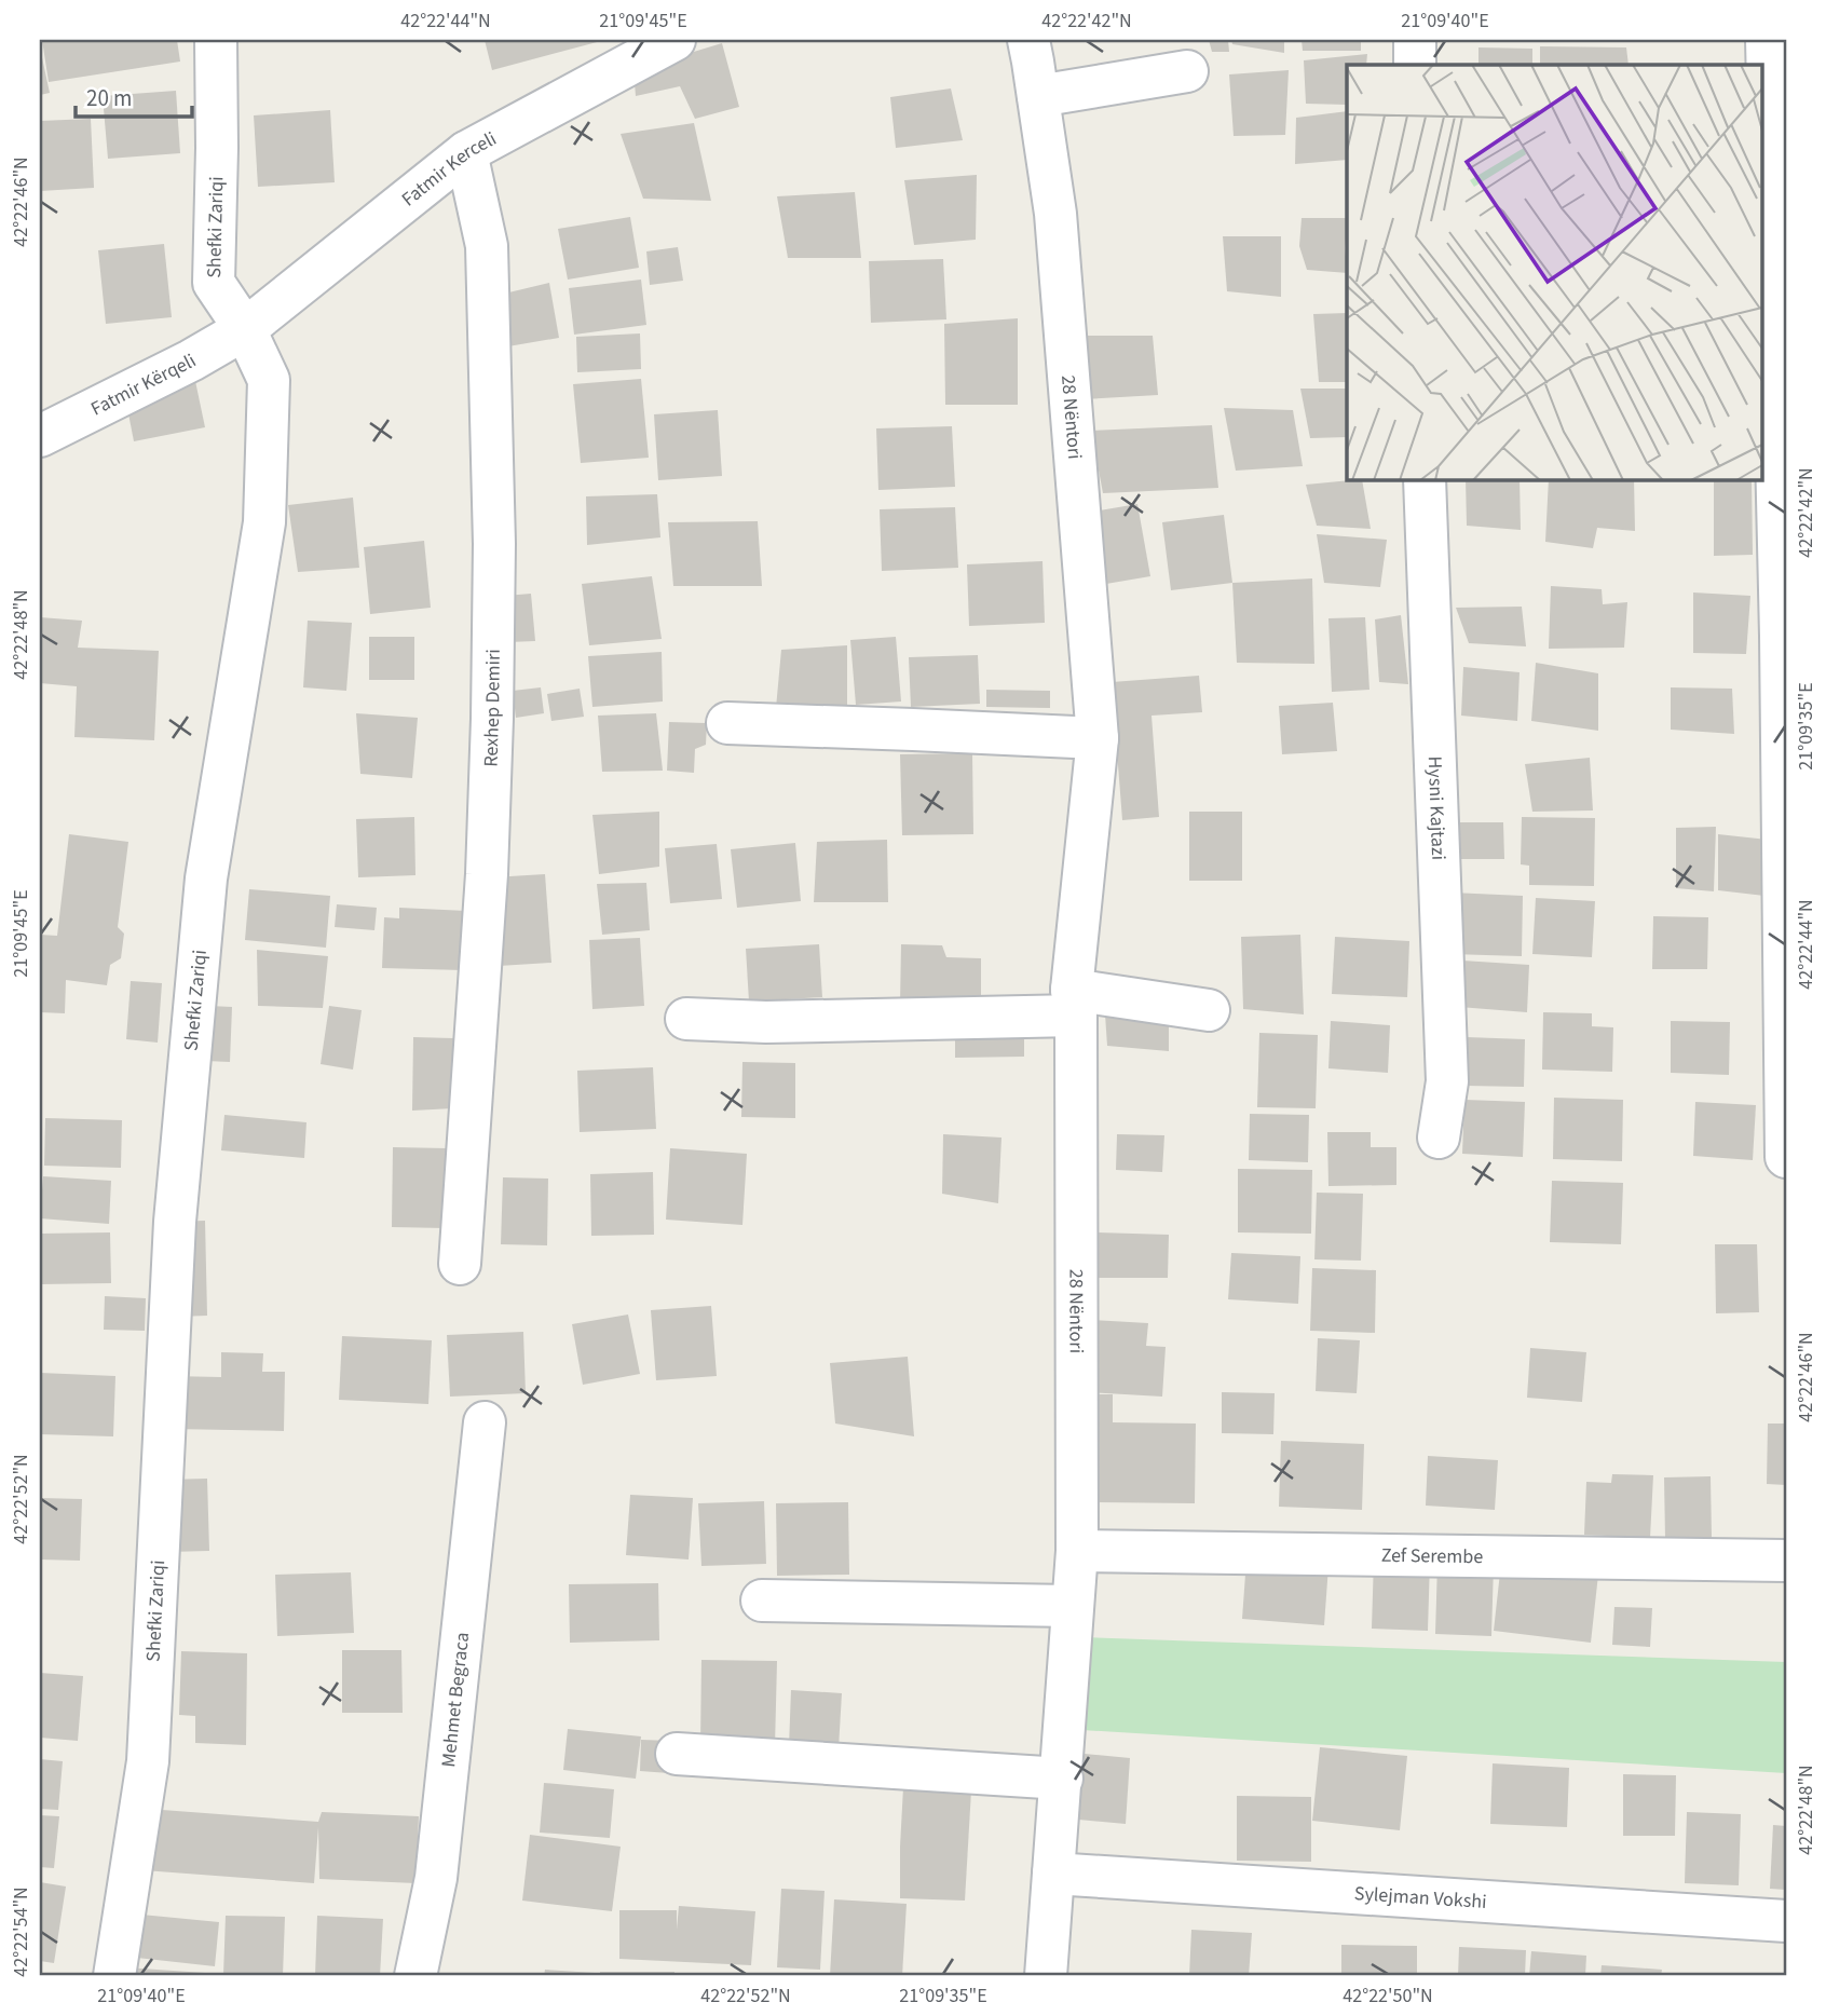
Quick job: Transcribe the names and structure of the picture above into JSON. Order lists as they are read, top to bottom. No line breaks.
{"streets":{"street":["Fatmir Kerceli","Shefki Zariqi","Fatmir Kërqeli","28 Nëntori","Rexhep Demiri","Hysni Kajtazi","Zef Serembe","Mehmet Begraca","Sylejman Vokshi"]},"crossings":[["Fatmir Kerceli","Shefki Zariqi"],["Fatmir Kerceli","Fatmir Kërqeli"],["Fatmir Kerceli","Rexhep Demiri"],["Shefki Zariqi","Fatmir Kërqeli"],["28 Nëntori","Zef Serembe"],["28 Nëntori","Sylejman Vokshi"]],"scale_bar":"20 m","coordinates":["42°22'44\"N","21°09'45\"E","42°22'42\"N","21°09'40\"E","42°22'46\"N","42°22'48\"N","21°09'35\"E","42°22'52\"N","42°22'54\"N","42°22'50\"N"]}
